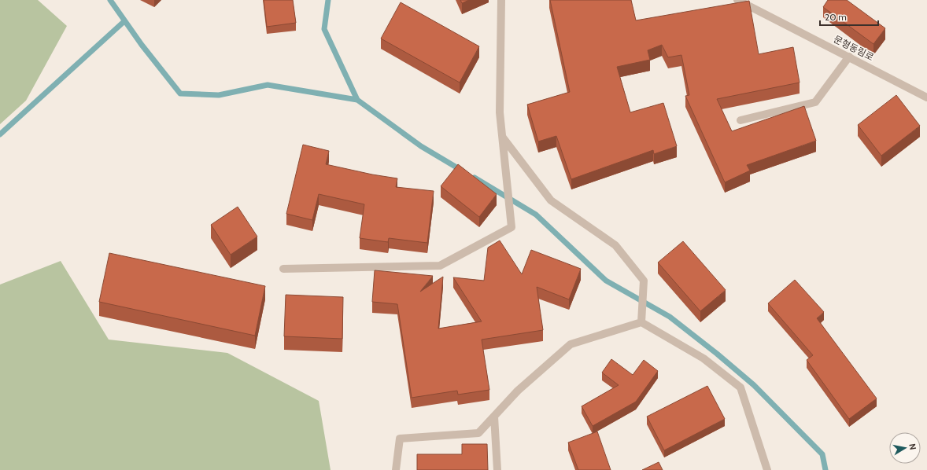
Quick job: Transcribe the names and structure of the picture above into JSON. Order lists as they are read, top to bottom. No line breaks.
{"streets":{"street":["문형동림로"]},"scale_bar":"20 m","north":"right"}
